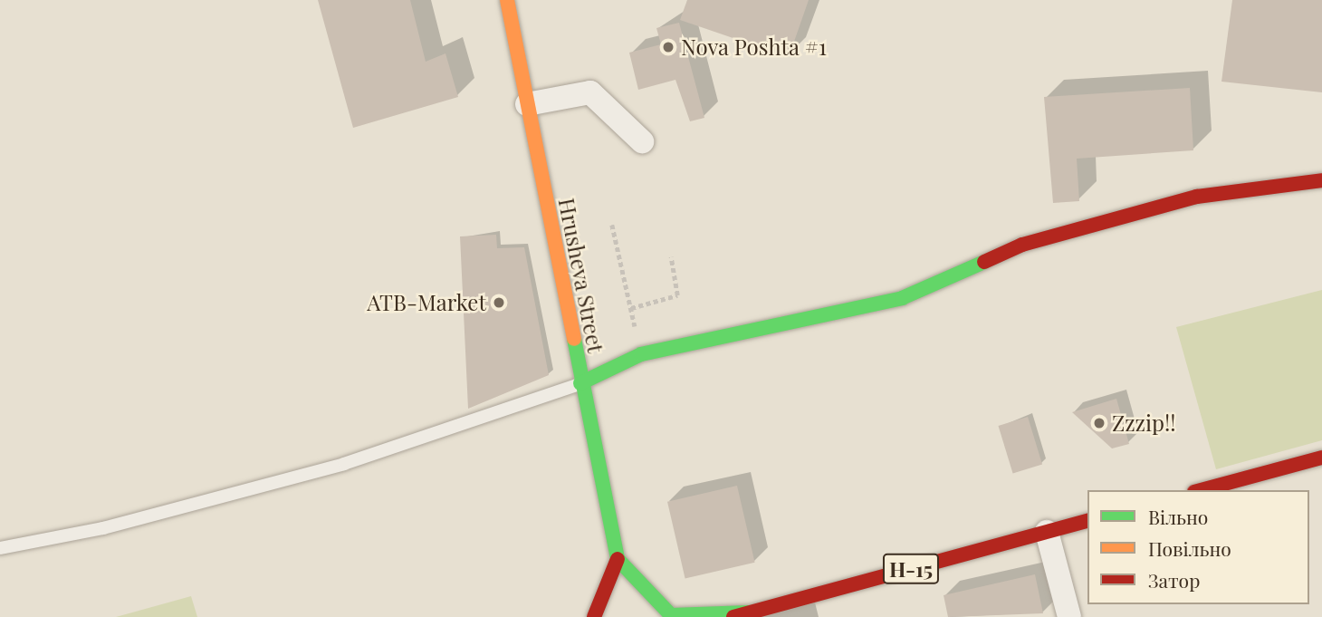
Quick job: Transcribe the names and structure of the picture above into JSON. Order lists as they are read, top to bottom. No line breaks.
{"streets":{"main road":["Hrusheva Street","Н-15"]},"places":["Nova Poshta #1","ATB-Market","Zzzip!!"],"legend":["Вільно","Повільно","Затор"]}
